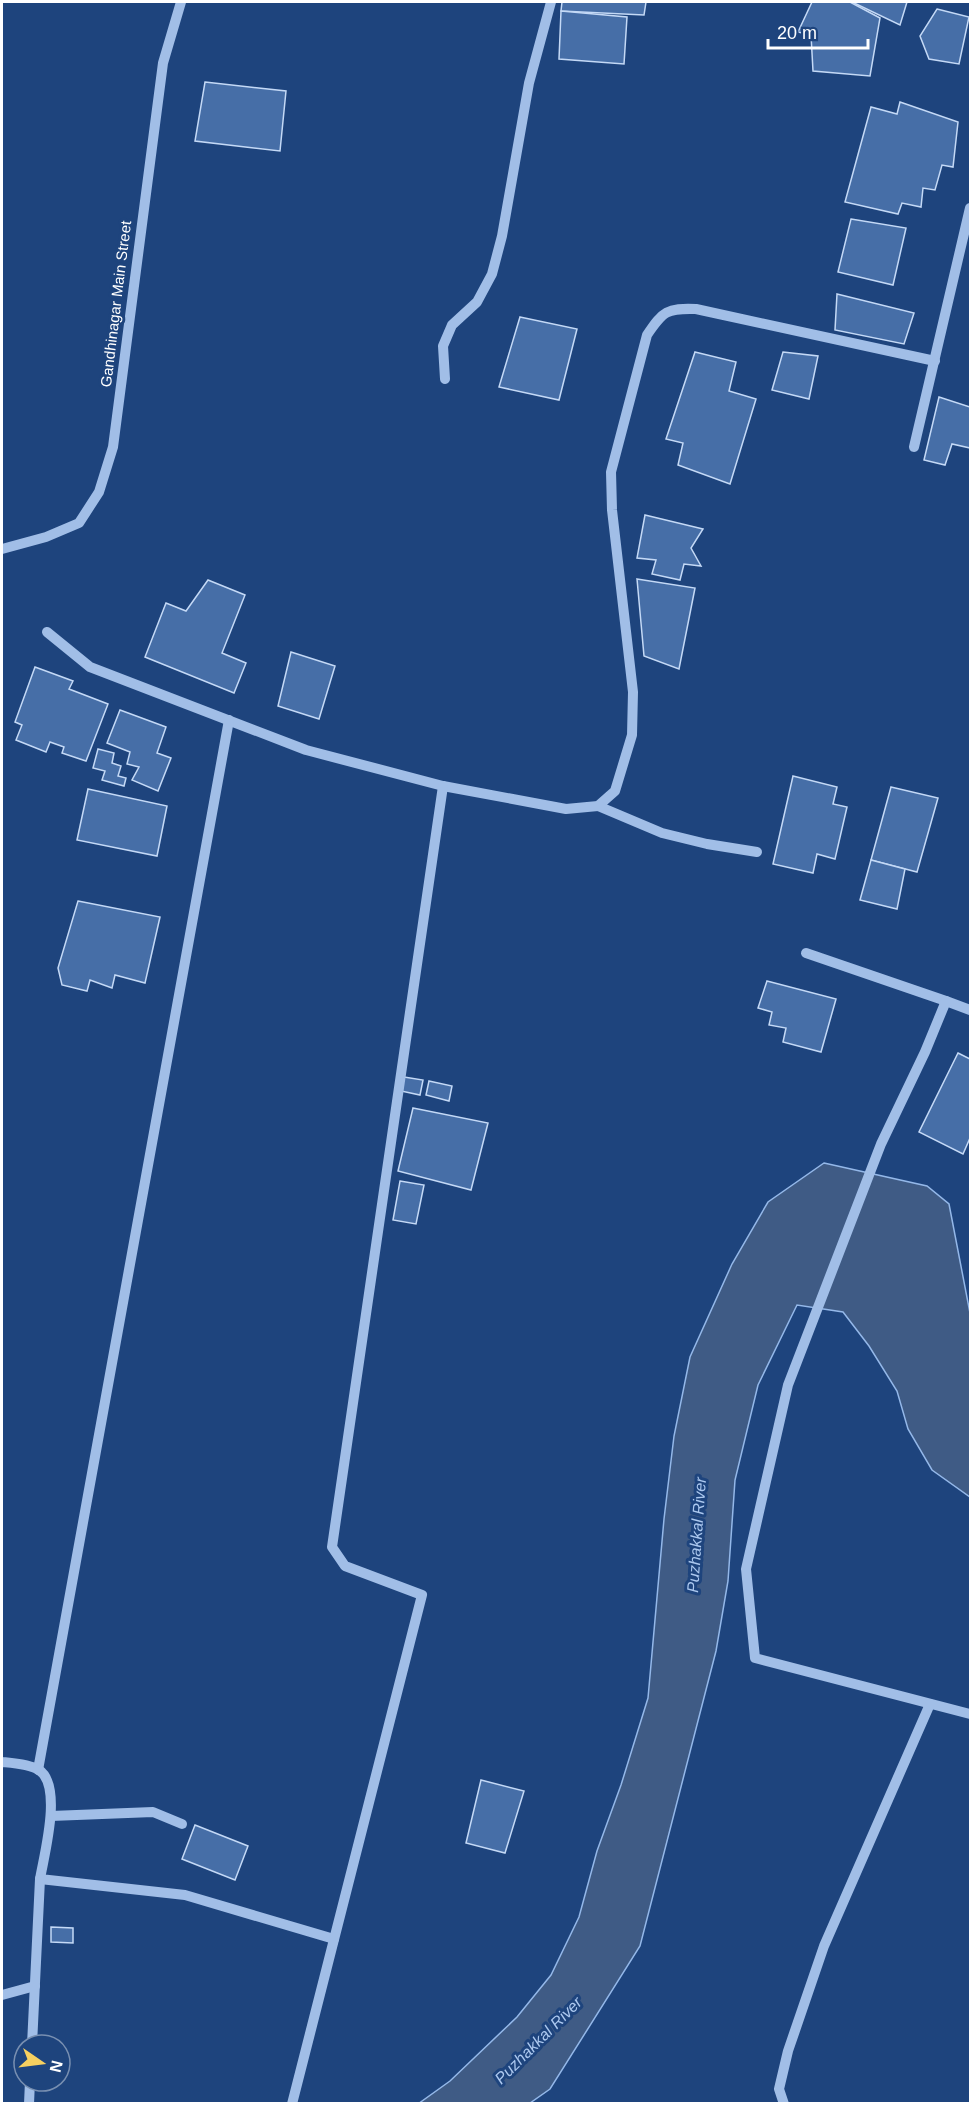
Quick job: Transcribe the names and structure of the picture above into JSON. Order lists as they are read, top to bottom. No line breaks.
{"streets":{"street":["Gandhinagar Main Street"]},"water":["Puzhakkal River"],"scale_bar":"20 m","north":"right"}
